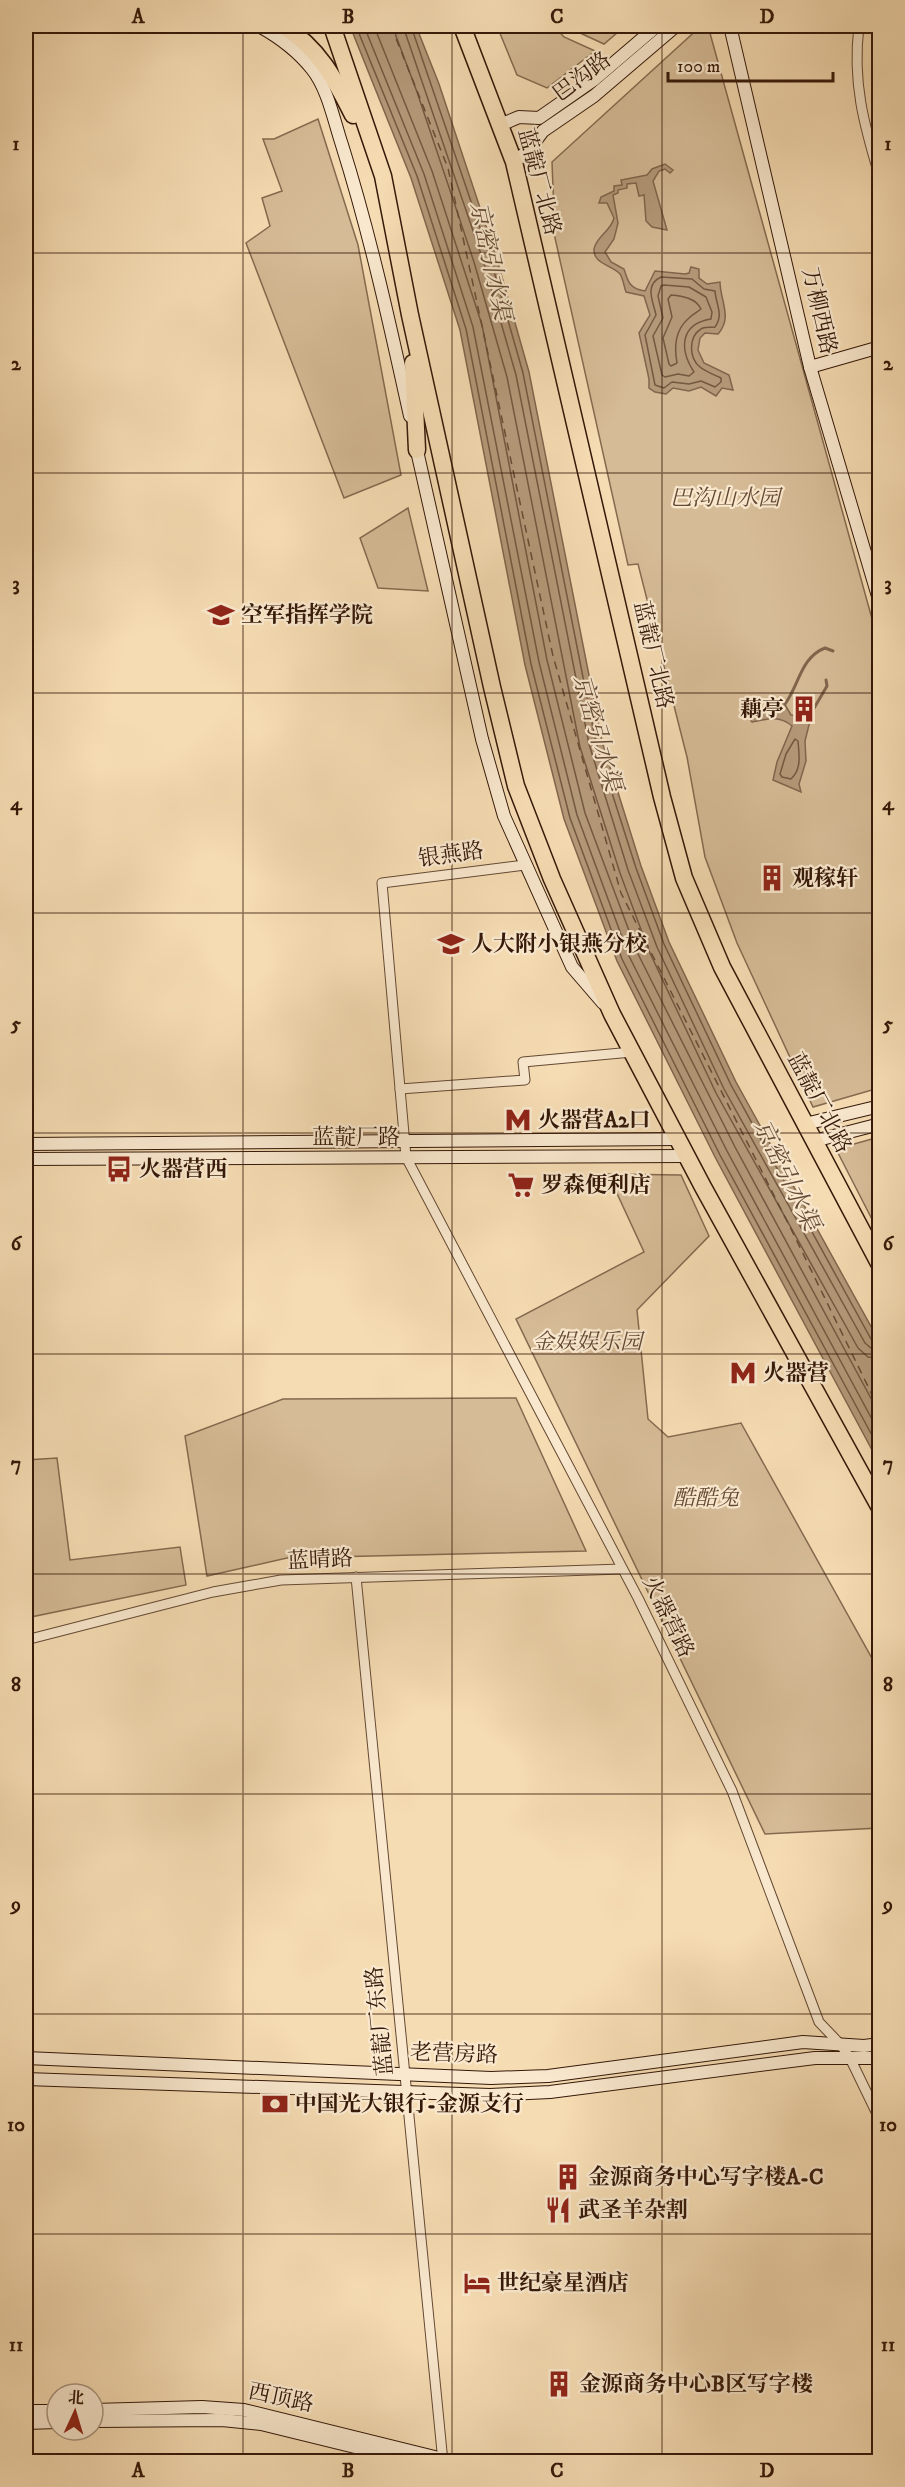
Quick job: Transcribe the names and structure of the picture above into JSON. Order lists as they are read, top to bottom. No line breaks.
{"streets":{"highway":["蓝靛厂北路"],"street":["巴沟路","万柳西路","银燕路","蓝靛厂路","蓝晴路","火器营路","蓝靛厂东路","老营房路","西顶路"]},"crossings":[["巴沟路","蓝靛厂北路"],["银燕路","火器营路"],["蓝靛厂路","火器营路"],["蓝晴路","火器营路"],["蓝晴路","蓝靛厂东路"],["火器营路","老营房路"],["蓝靛厂东路","老营房路"],["蓝靛厂东路","西顶路"]],"water":["京密引水渠"],"parks":["巴沟山水园","金娱娱乐园","酷酷兔"],"places":{"school or university":["空军指挥学院","人大附小银燕分校"],"building":["藕亭","观稼轩","金源商务中心写字楼A-C","金源商务中心B区写字楼"],"metro station":["火器营A2口","火器营"],"bus stop":["火器营西"],"supermarket":["罗森便利店"],"bank":["中国光大银行-金源支行"],"restaurant":["武圣羊杂割"],"hotel":["世纪豪星酒店"]},"scale_bar":"100 m","north":"top","grid":{"columns":["A","B","C","D"],"rows":["1","2","3","4","5","6","7","8","9","10","11"]}}
